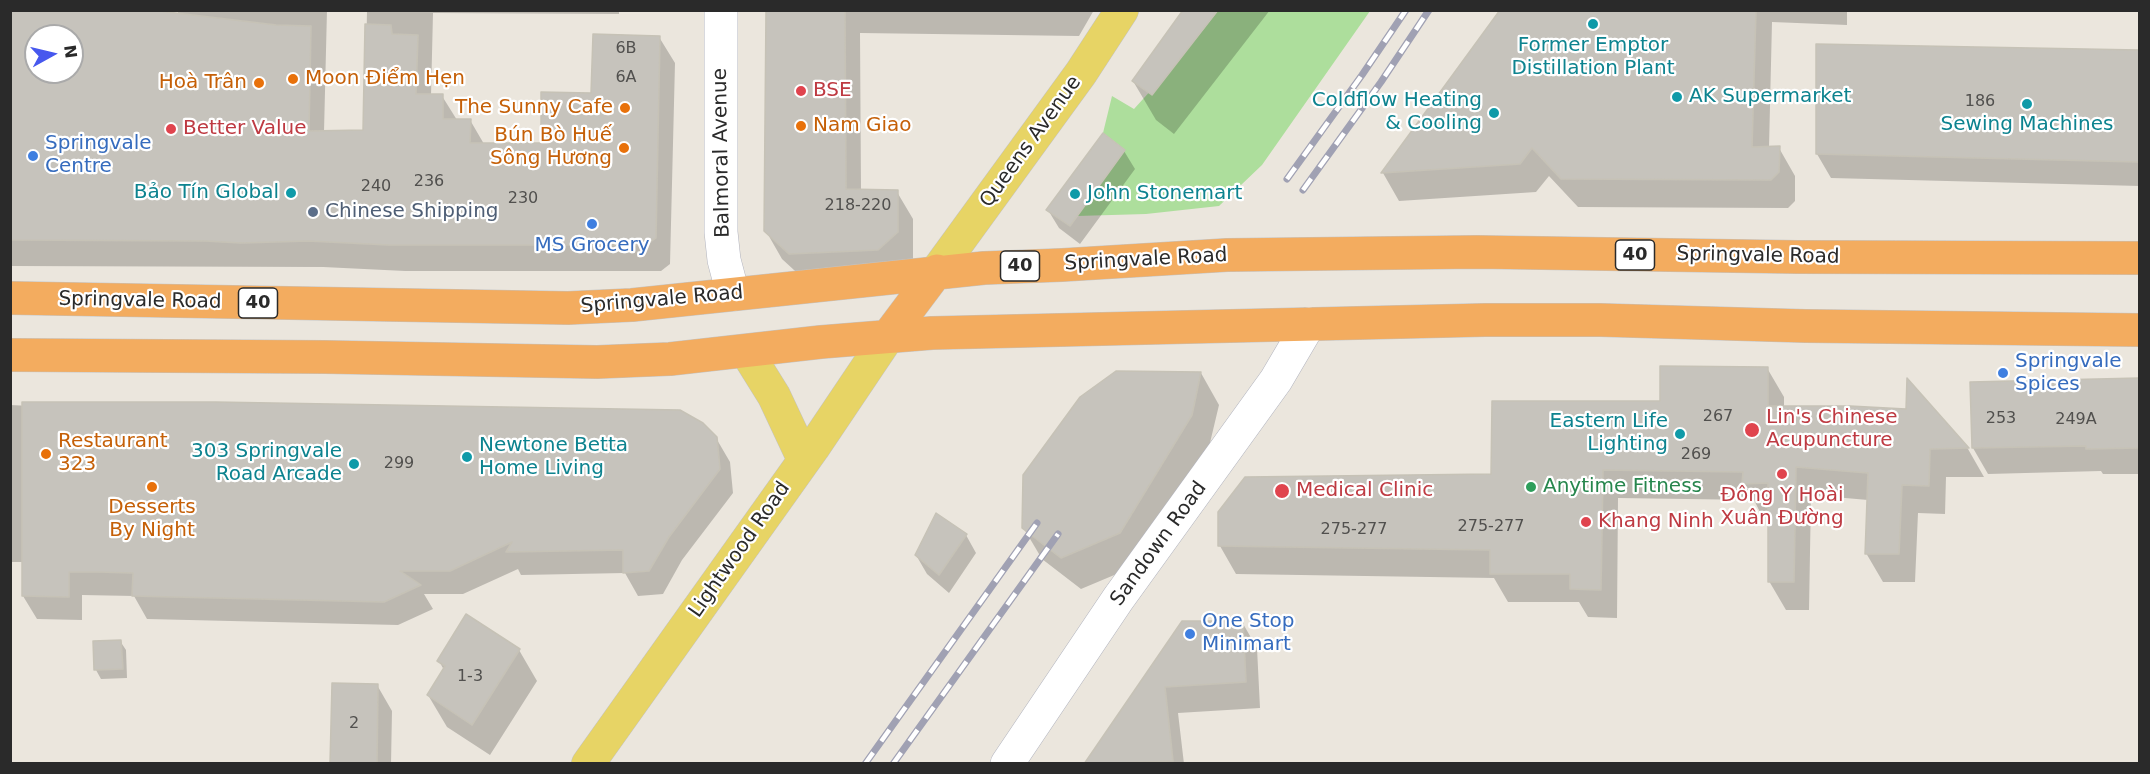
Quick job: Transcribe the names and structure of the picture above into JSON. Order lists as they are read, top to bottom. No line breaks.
{"streets":{"highway":["40","Springvale Road"],"main road":["Queens Avenue","Lightwood Road"],"street":["Balmoral Avenue","Sandown Road"]},"crossings":[["Queens Avenue","Springvale Road"],["Balmoral Avenue","Springvale Road"]],"places":["Former Emptor Distillation Plant","Moon Điểm Hẹn","Hoà Trân","BSE","AK Supermarket","Sewing Machines","The Sunny Cafe","Coldflow Heating & Cooling","Nam Giao","Better Value","Bún Bò Huế Sông Hương","Springvale Centre","Bảo Tín Global","John Stonemart","Chinese Shipping","MS Grocery","Springvale Spices","Lin's Chinese Acupuncture","Eastern Life Lighting","Restaurant 323","Newtone Betta Home Living","303 Springvale Road Arcade","Đông Y Hoài Xuân Đường","Desserts By Night","Anytime Fitness","Medical Clinic","Khang Ninh","One Stop Minimart"],"house_numbers":["6B","6A","186","236","240","230","218-220","267","253","249A","269","299","275-277","275-277","1-3","2"],"north":"right"}
